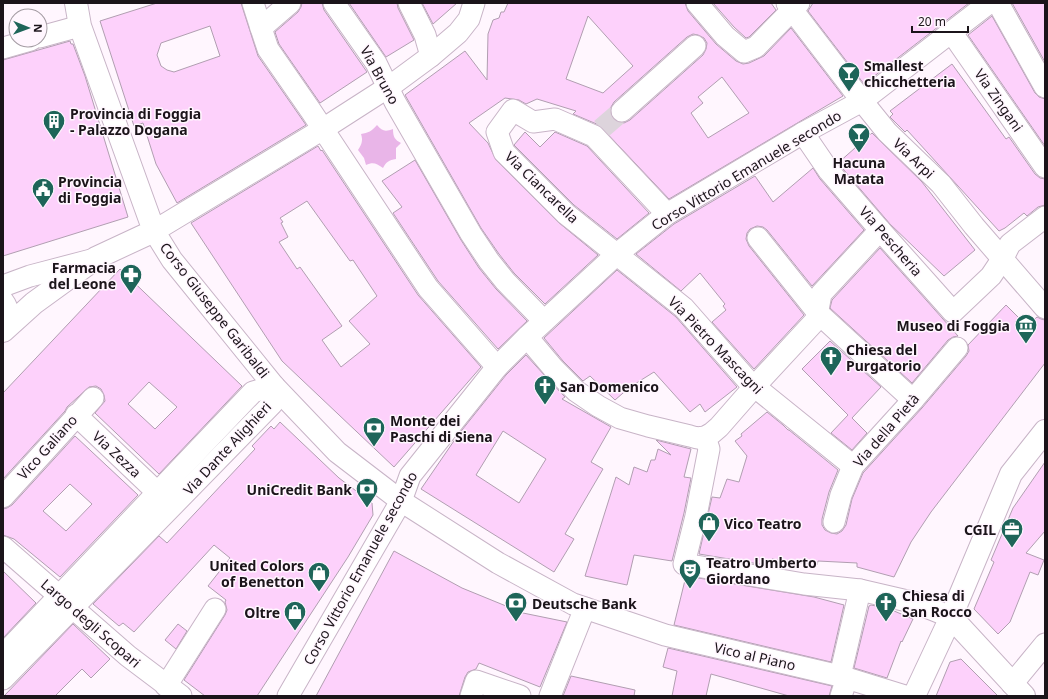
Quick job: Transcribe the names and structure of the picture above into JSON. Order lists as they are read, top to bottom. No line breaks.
{"streets":{"street":["Via Bruno","Via Zingani","Via Arpi","Corso Vittorio Emanuele secondo","Via Ciancarella","Via Pescheria","Corso Giuseppe Garibaldi","Via Pietro Mascagni","Via della Pietà","Vico Galiano","Via Dante Alighieri","Via Zezza","Largo degli Scopari","Vico al Piano"]},"crossings":[["Via Bruno","Corso Vittorio Emanuele secondo"],["Via Zingani","Corso Vittorio Emanuele secondo"],["Via Arpi","Corso Vittorio Emanuele secondo"],["Via Arpi","Via Pescheria"],["Corso Vittorio Emanuele secondo","Via Ciancarella"],["Corso Vittorio Emanuele secondo","Via Pescheria"],["Corso Vittorio Emanuele secondo","Corso Giuseppe Garibaldi"],["Corso Vittorio Emanuele secondo","Via Pietro Mascagni"],["Via Ciancarella","Via Pietro Mascagni"],["Corso Giuseppe Garibaldi","Via Dante Alighieri"],["Corso Giuseppe Garibaldi","Vico al Piano"],["Via Pietro Mascagni","Via della Pietà"],["Vico Galiano","Via Zezza"],["Via Dante Alighieri","Via Zezza"],["Via Dante Alighieri","Largo degli Scopari"]],"places":{"bar":["Smallest chicchetteria","Hacuna Matata"],"building":["Provincia di Foggia - Palazzo Dogana"],"public building":["Provincia di Foggia"],"pharmacy":["Farmacia del Leone"],"museum":["Museo di Foggia"],"church":["Chiesa del Purgatorio","San Domenico","Chiesa di San Rocco"],"bank":["Monte dei Paschi di Siena","UniCredit Bank","Deutsche Bank"],"shop":["Vico Teatro","United Colors of Benetton","Oltre"],"office":["CGIL"],"theatre":["Teatro Umberto Giordano"]},"scale_bar":"20 m","north":"right"}
